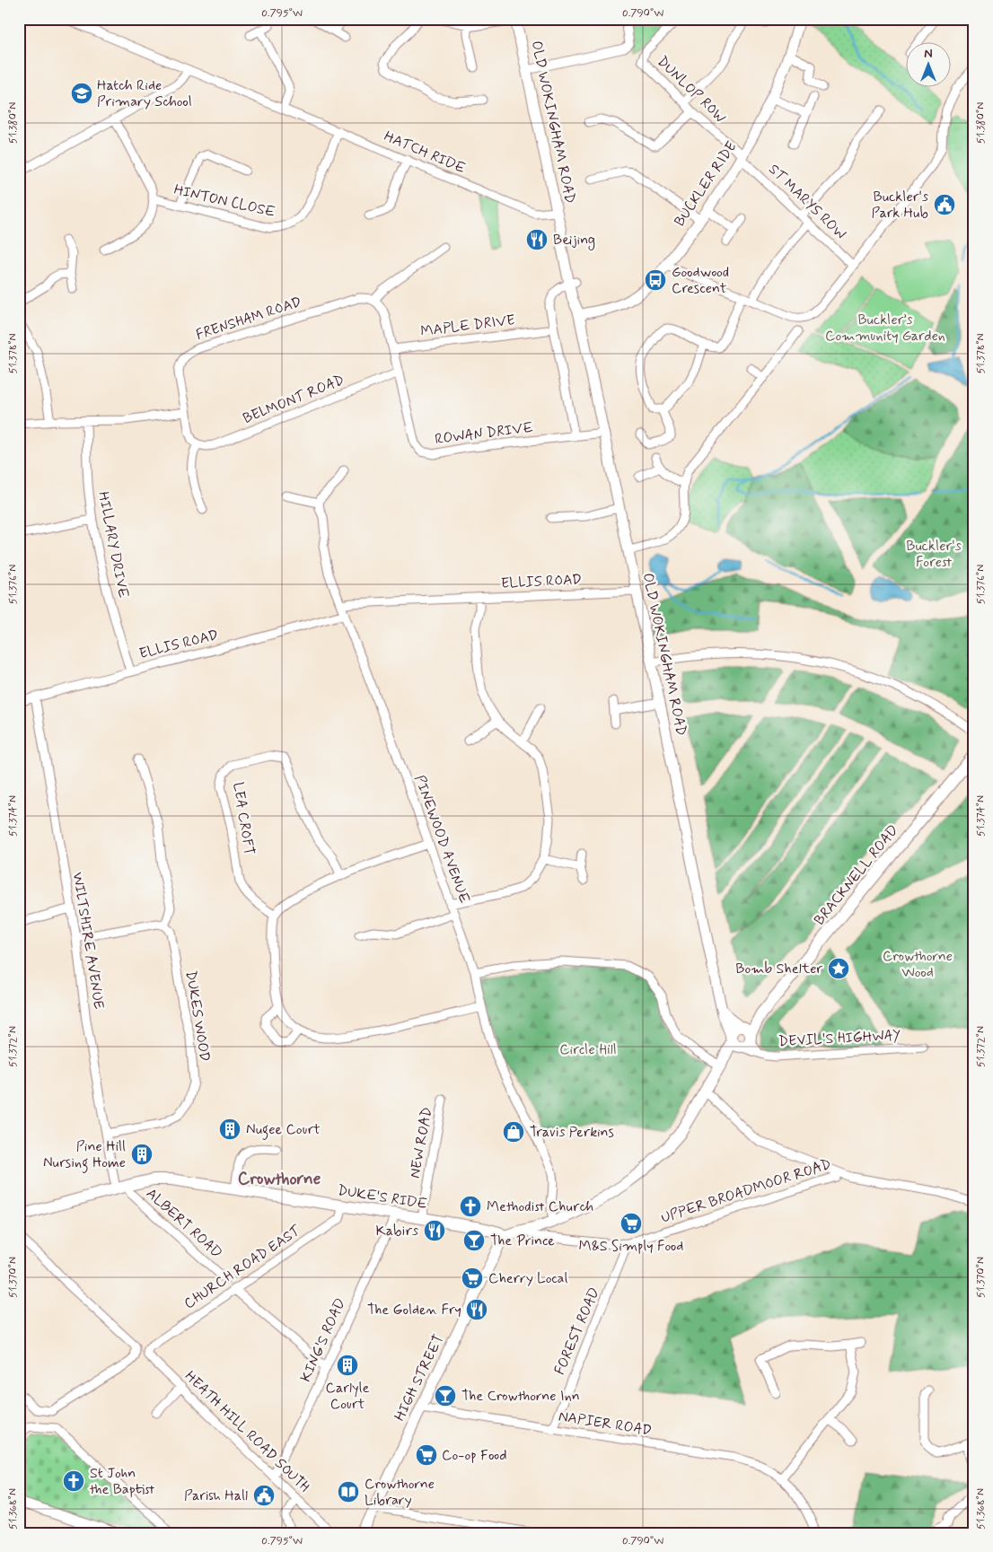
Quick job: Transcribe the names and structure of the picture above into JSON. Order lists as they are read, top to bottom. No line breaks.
{"streets":{"main road":["BRACKNELL ROAD","DUKE'S RIDE"],"street":["DUNLOP ROW","OLD WOKINGHAM ROAD","HATCH RIDE","BUCKLER RIDE","HINTON CLOSE","ST MARYS ROW","FRENSHAM ROAD","MAPLE DRIVE","BELMONT ROAD","ROWAN DRIVE","HILLARY DRIVE","ELLIS ROAD","LEA CROFT","PINEWOOD AVENUE","WILTSHIRE AVENUE","DUKES WOOD","DEVIL'S HIGHWAY","NEW ROAD","UPPER BROADMOOR ROAD","ALBERT ROAD","CHURCH ROAD EAST","FOREST ROAD","KING'S ROAD","HIGH STREET","NAPIER ROAD","HEATH HILL ROAD SOUTH"]},"crossings":[["DUNLOP ROW","BUCKLER RIDE"],["DUNLOP ROW","ST MARYS ROW"],["OLD WOKINGHAM ROAD","HATCH RIDE"],["OLD WOKINGHAM ROAD","BUCKLER RIDE"],["OLD WOKINGHAM ROAD","ROWAN DRIVE"],["OLD WOKINGHAM ROAD","ELLIS ROAD"],["OLD WOKINGHAM ROAD","BRACKNELL ROAD"],["OLD WOKINGHAM ROAD","DEVIL'S HIGHWAY"],["HATCH RIDE","HINTON CLOSE"],["BUCKLER RIDE","ST MARYS ROW"],["FRENSHAM ROAD","BELMONT ROAD"],["FRENSHAM ROAD","ROWAN DRIVE"],["MAPLE DRIVE","ROWAN DRIVE"],["BELMONT ROAD","ROWAN DRIVE"],["HILLARY DRIVE","ELLIS ROAD"],["ELLIS ROAD","PINEWOOD AVENUE"],["ELLIS ROAD","WILTSHIRE AVENUE"],["PINEWOOD AVENUE","BRACKNELL ROAD"],["BRACKNELL ROAD","DEVIL'S HIGHWAY"],["BRACKNELL ROAD","UPPER BROADMOOR ROAD"],["BRACKNELL ROAD","DUKE'S RIDE"],["BRACKNELL ROAD","HIGH STREET"],["WILTSHIRE AVENUE","DUKES WOOD"],["WILTSHIRE AVENUE","DUKE'S RIDE"],["WILTSHIRE AVENUE","ALBERT ROAD"],["NEW ROAD","DUKE'S RIDE"],["UPPER BROADMOOR ROAD","FOREST ROAD"],["DUKE'S RIDE","ALBERT ROAD"],["DUKE'S RIDE","CHURCH ROAD EAST"],["DUKE'S RIDE","KING'S ROAD"],["DUKE'S RIDE","HIGH STREET"],["CHURCH ROAD EAST","HEATH HILL ROAD SOUTH"],["FOREST ROAD","NAPIER ROAD"],["KING'S ROAD","HEATH HILL ROAD SOUTH"],["HIGH STREET","NAPIER ROAD"]],"districts":["Crowthorne"],"parks":["Buckler’s Community Garden","Buckler's Forest","Crowthorne Wood","Circle Hill"],"places":{"school or university":["Hatch Ride Primary School"],"public building":["Buckler's Park Hub","Parish Hall"],"restaurant":["Beijing","Kabirs","The Golden Fry"],"bus stop":["Goodwood Crescent"],"place":["Bomb Shelter"],"building":["Nugee Court","Pine Hill Nursing Home","Carlyle Court"],"shop":["Travis Perkins"],"church":["Methodist Church","St John the Baptist"],"supermarket":["M&S Simply Food","Cherry Local","Co-op Food"],"bar":["The Prince","The Crowthorne Inn"],"library":["Crowthorne Library"]},"north":"top","coordinates":["0.795°W","0.790°W","51.380°N","51.378°N","51.376°N","51.374°N","51.372°N","51.370°N","51.368°N"]}
